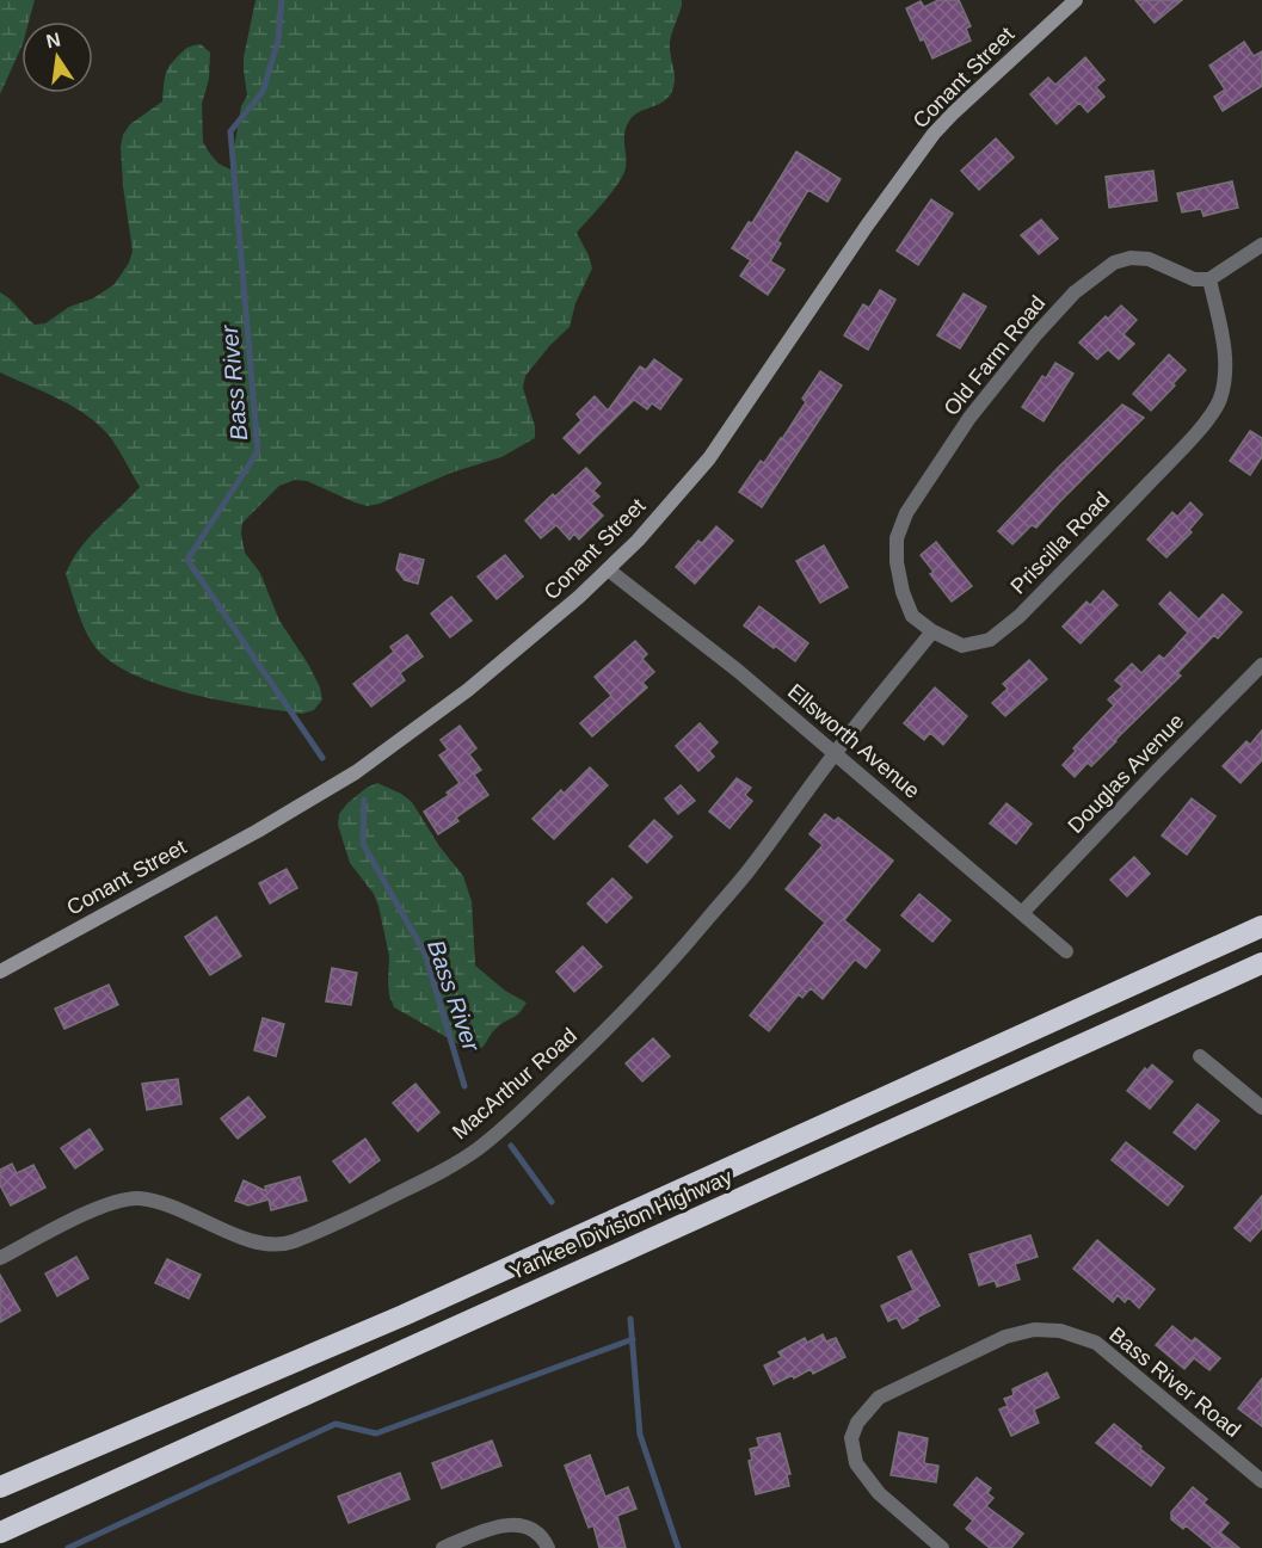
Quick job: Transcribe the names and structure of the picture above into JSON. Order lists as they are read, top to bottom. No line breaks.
{"streets":{"highway":["Yankee Division Highway"],"main road":["Conant Street"],"street":["Old Farm Road","Priscilla Road","Ellsworth Avenue","Douglas Avenue","MacArthur Road","Bass River Road"]},"crossings":[["Conant Street","Ellsworth Avenue"],["Old Farm Road","Priscilla Road"],["Ellsworth Avenue","Douglas Avenue"],["Ellsworth Avenue","MacArthur Road"]],"water":["Bass River"],"north":"top"}
